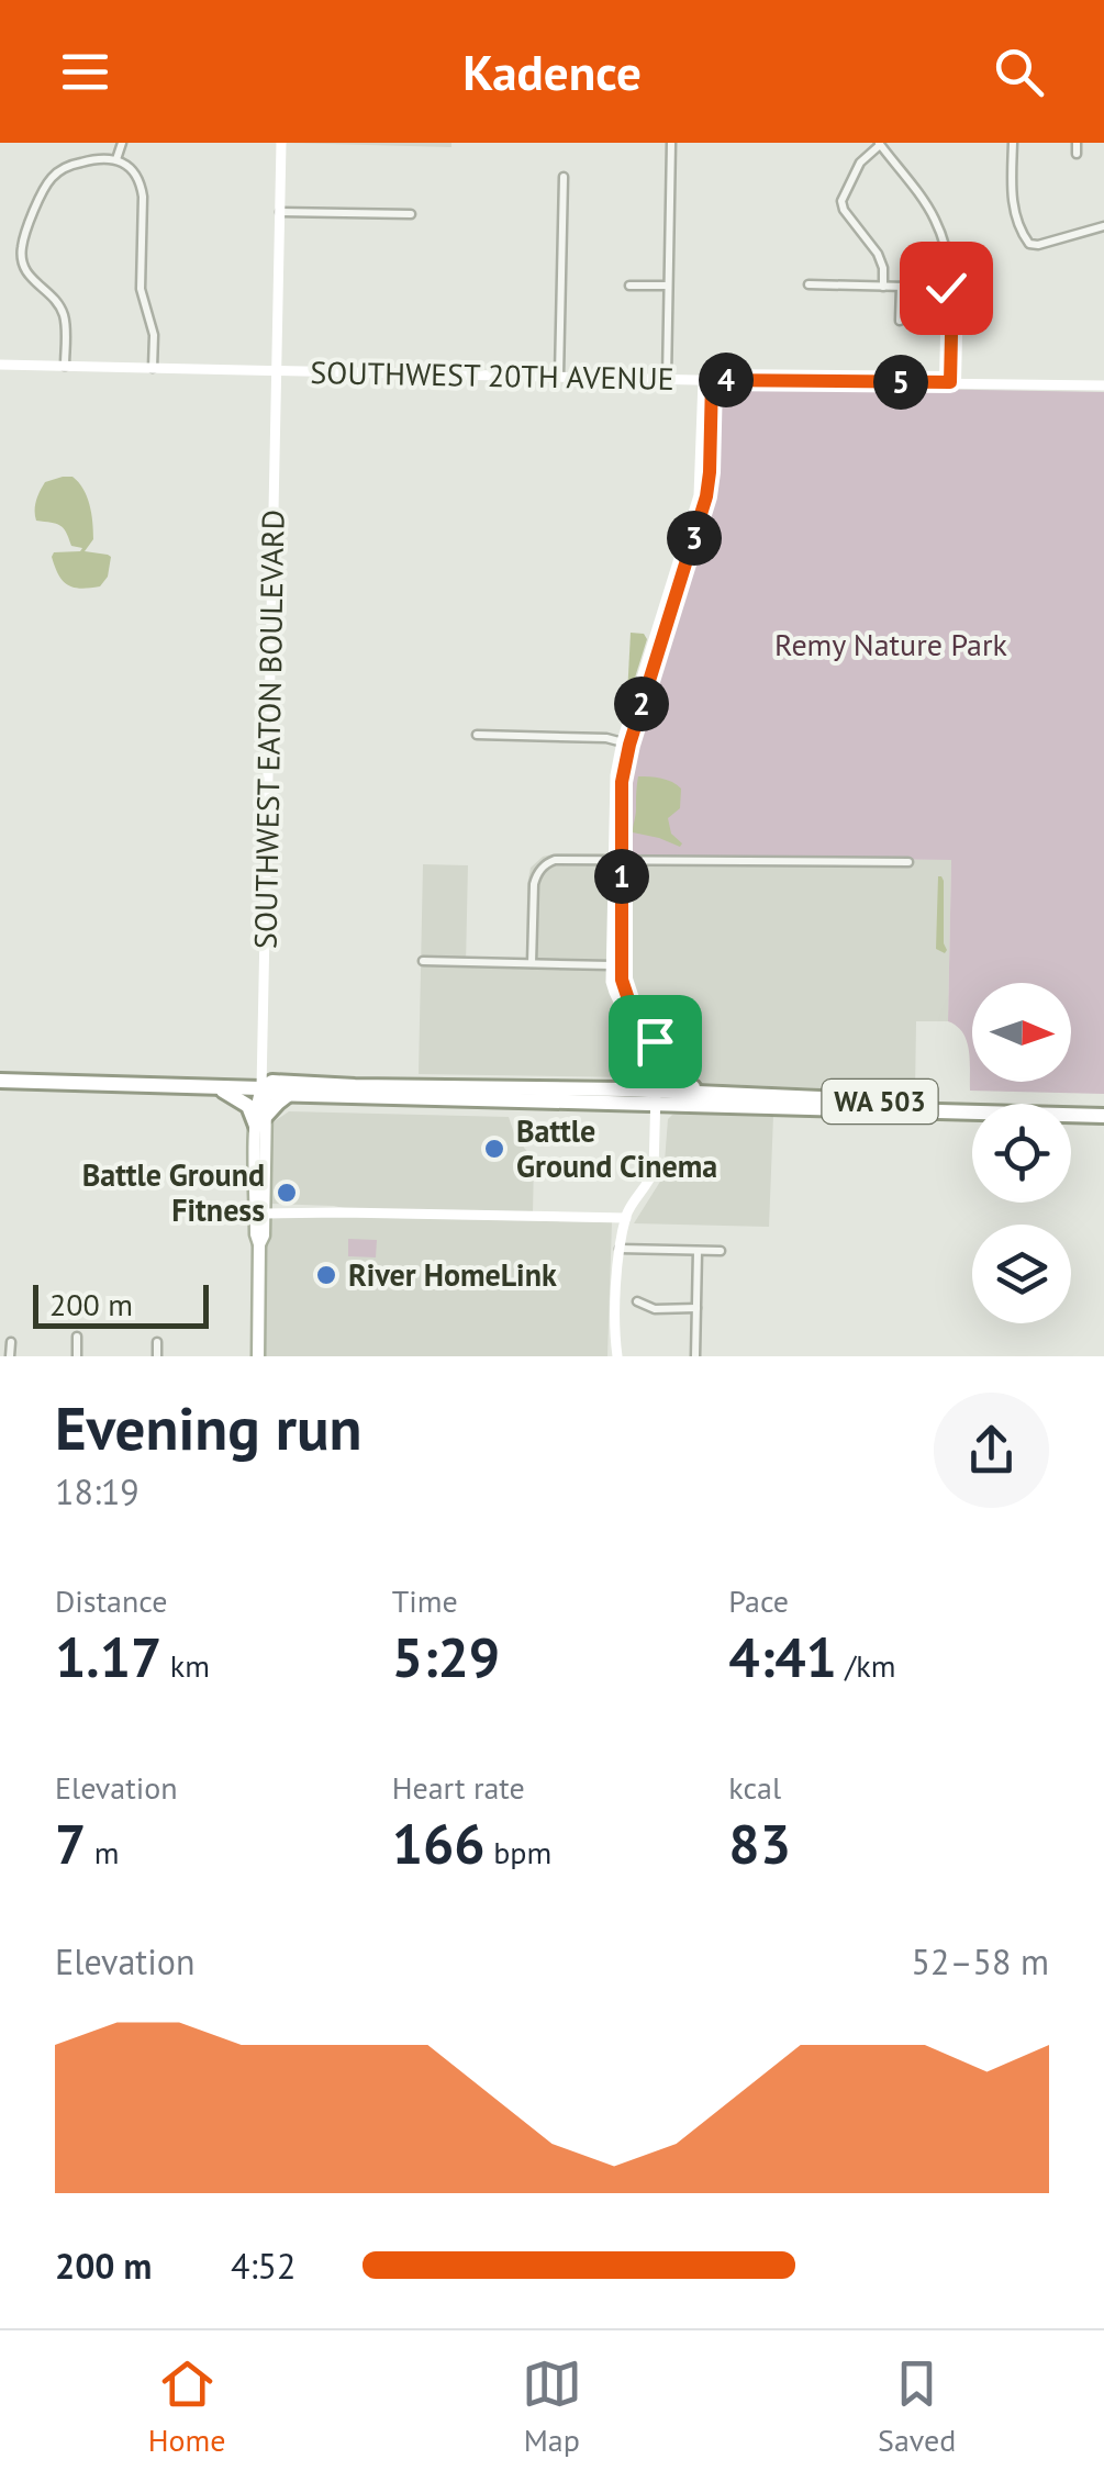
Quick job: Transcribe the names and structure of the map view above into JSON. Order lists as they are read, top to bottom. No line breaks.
{"streets":{"highway":["WA 503"],"main road":["SOUTHWEST EATON BOULEVARD"],"street":["SOUTHWEST 20TH AVENUE"]},"crossings":[["SOUTHWEST 20TH AVENUE","SOUTHWEST EATON BOULEVARD"],["SOUTHWEST EATON BOULEVARD","WA 503"]],"parks":["Remy Nature Park"],"places":["Battle Ground Cinema","Battle Ground Fitness","River HomeLink"],"scale_bar":"200 m","north":"right","page":{"header":"Kadence","pins":["4","5","3","2","1"],"scale":"200 m","heading":["Evening run","18:19"],"stats":[["Distance","1.17 km"],["Time","5:29"],["Pace","4:41 /km"],["Elevation","7 m"],["Heart rate","166 bpm"],["kcal","83"]],"chart":["Elevation","52–58 m"],"list":[{"name":"200 m","note":"4:52"}],"tabs":["Home","Map","Saved"]}}
